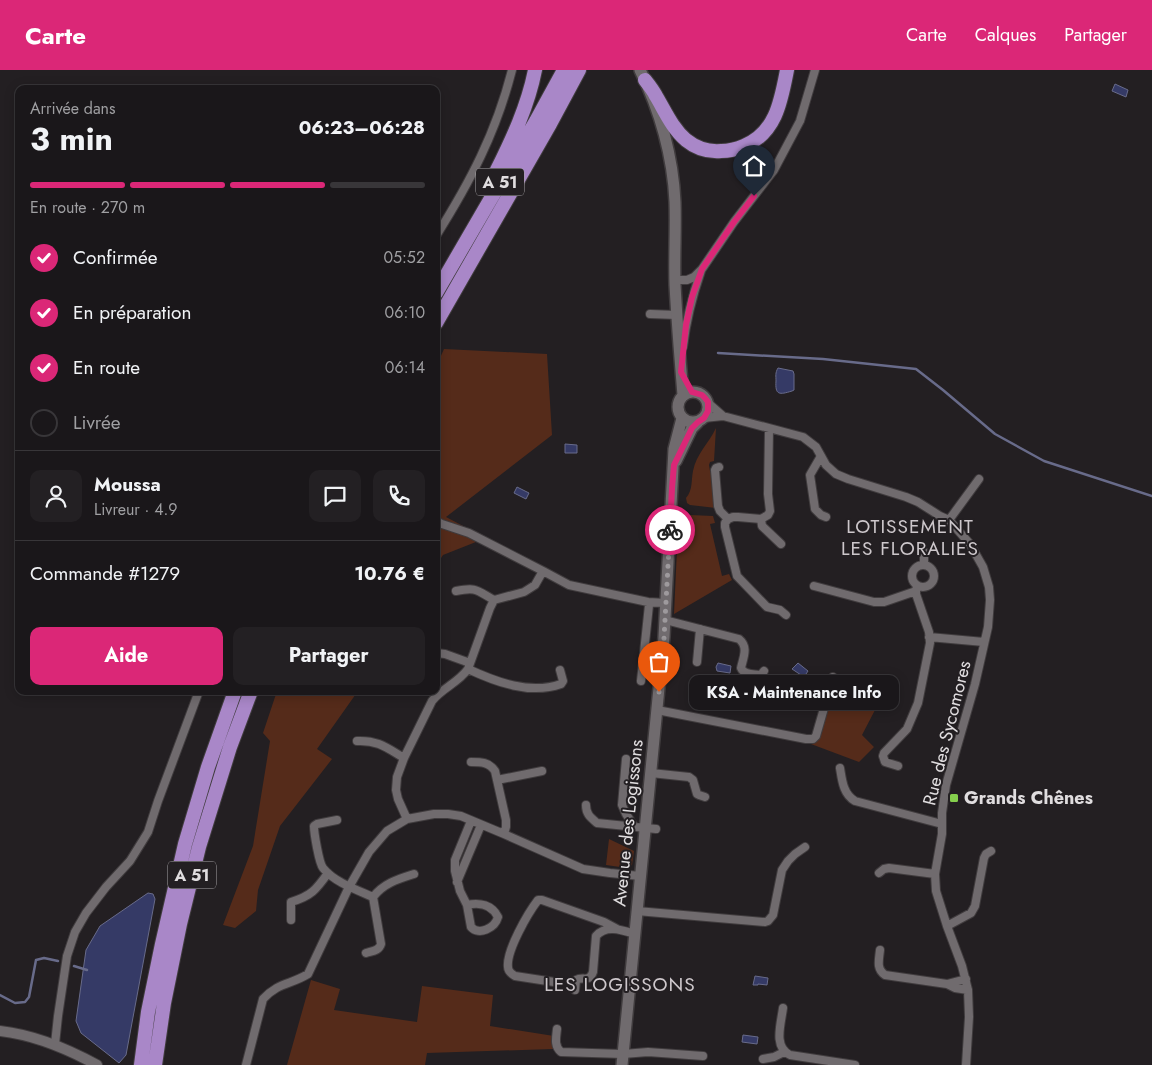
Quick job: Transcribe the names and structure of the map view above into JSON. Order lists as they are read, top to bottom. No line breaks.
{"streets":{"highway":["A 51"],"main road":["Avenue des Logissons"],"street":["Rue des Sycomores"]},"districts":["LOTISSEMENT LES FLORALIES","LES LOGISSONS"],"places":{"other":["KSA - Maintenance Info"],"transit":["Grands Chênes"]},"page":{"header":"Carte","nav":["Carte","Calques","Partager"],"heading":["3 min","Arrivée dans","06:23–06:28"],"panel":["Moussa","Livreur · 4.9","Commande #1279","10.76 €"],"bar":"En route · 270 m","list":[["Confirmée","05:52"],["En préparation","06:10"],["En route","06:14"],"Livrée"],"buttons":["Aide","Partager"],"bubble":"KSA - Maintenance Info"}}
